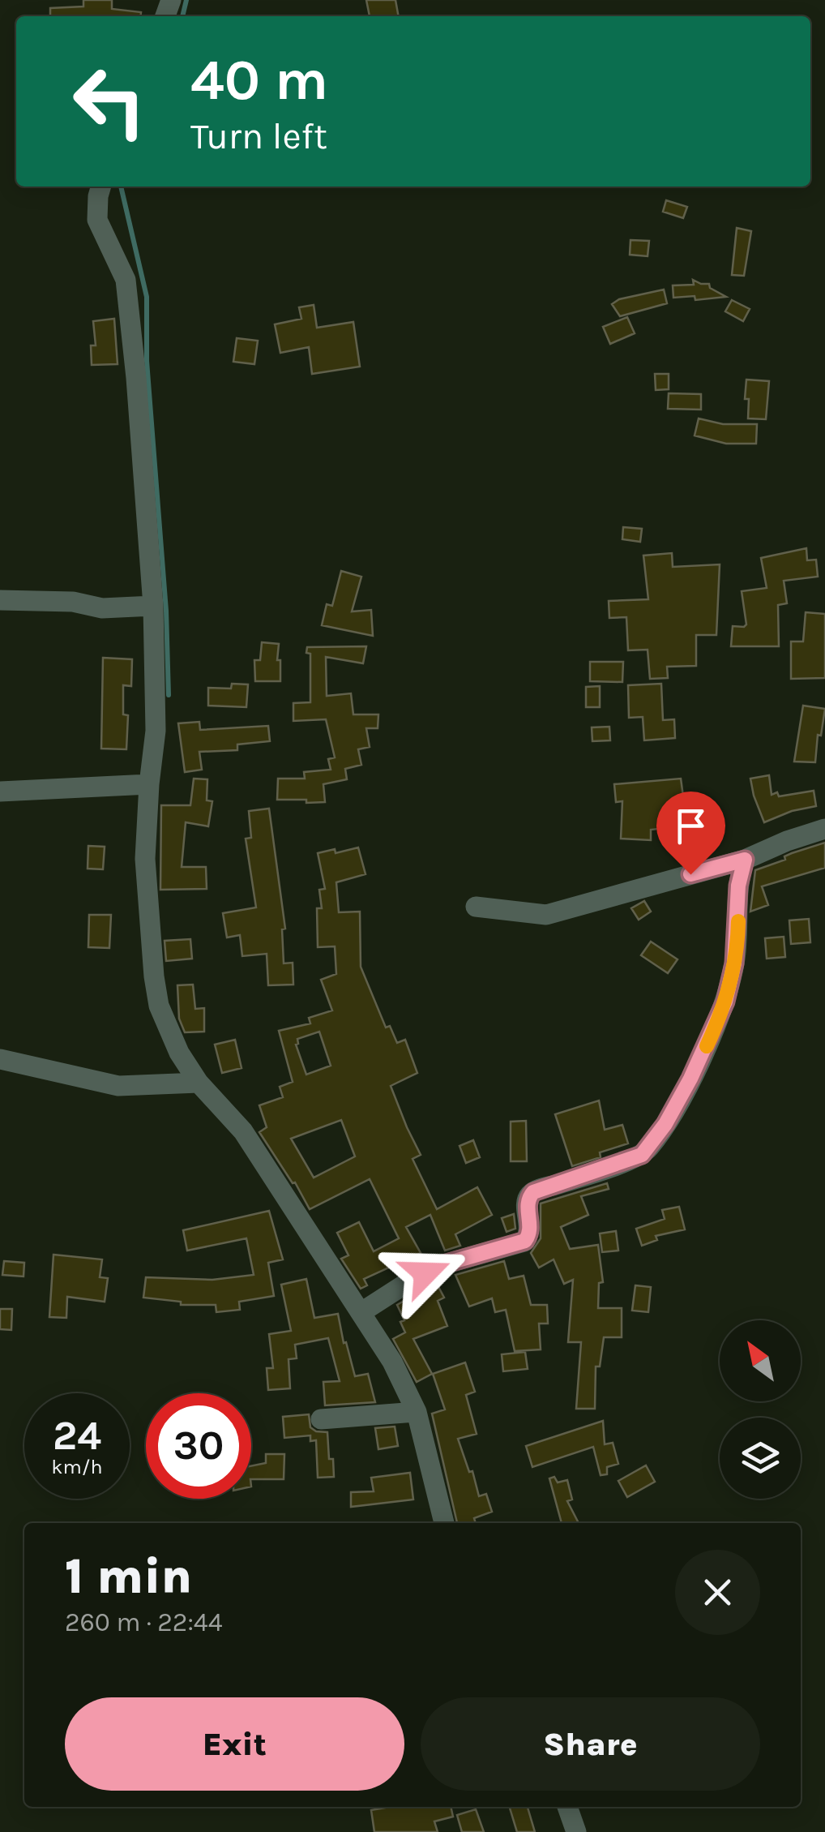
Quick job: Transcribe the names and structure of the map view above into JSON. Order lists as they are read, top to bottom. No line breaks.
{"north":"top left","page":{"turn":["40 m","Turn left"],"speed":"24 km/h","limit":"30","heading":["1 min","260 m · 22:44"],"buttons":["Exit","Share"]}}
